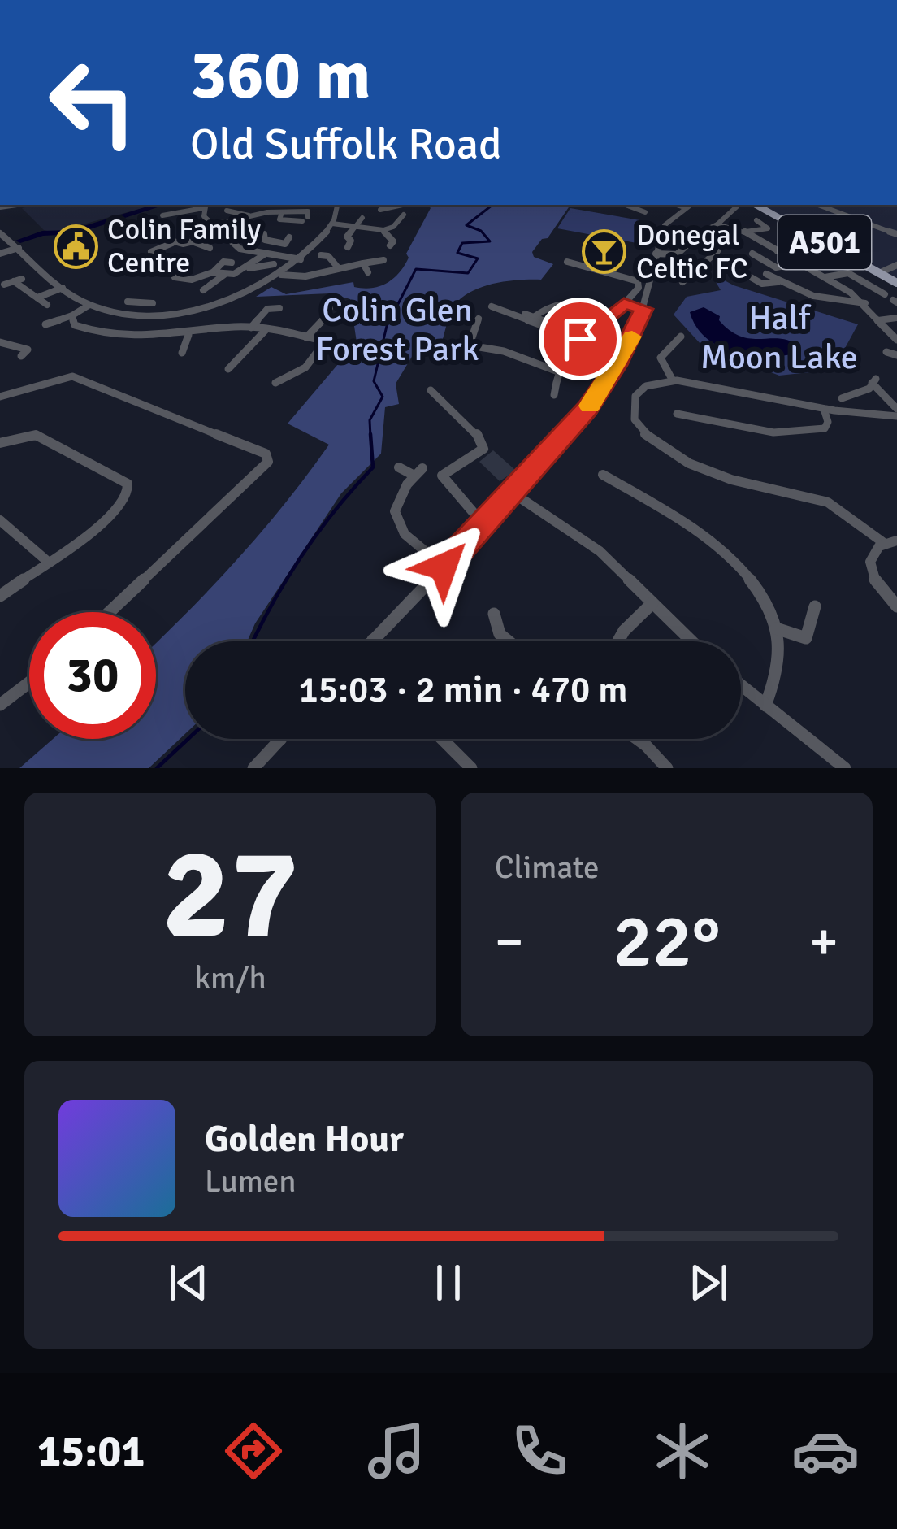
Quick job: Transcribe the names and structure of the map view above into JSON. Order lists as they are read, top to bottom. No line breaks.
{"streets":{"main road":["A501"]},"parks":["Colin Glen Forest Park","Half Moon Lake"],"places":{"public building":["Colin Family Centre"],"bar":["Donegal Celtic FC"]},"page":{"turn":["360 m","Old Suffolk Road"],"limit":"30","trip":"15:03 · 2 min · 470 m","tile":[["27","km/h"],"Climate"],"heat":["−","22°","+"],"song":["Golden Hour","Lumen"],"tabs":"15:01"}}
